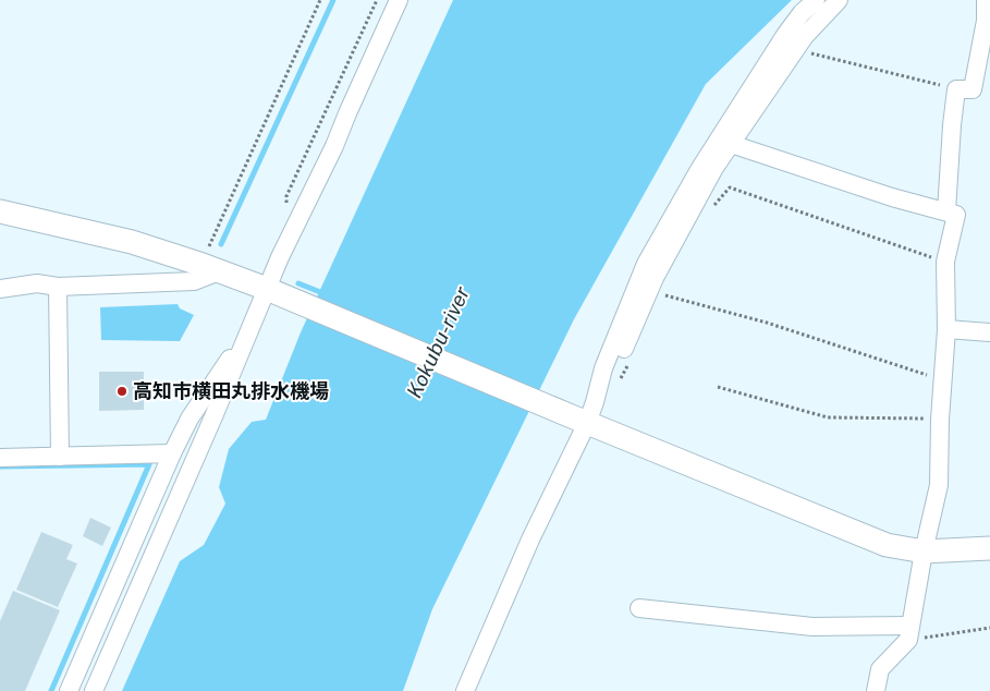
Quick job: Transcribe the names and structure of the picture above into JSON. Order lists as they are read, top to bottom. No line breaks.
{"water":["Kokubu-river"],"places":["高知市横田丸排水機場"]}
